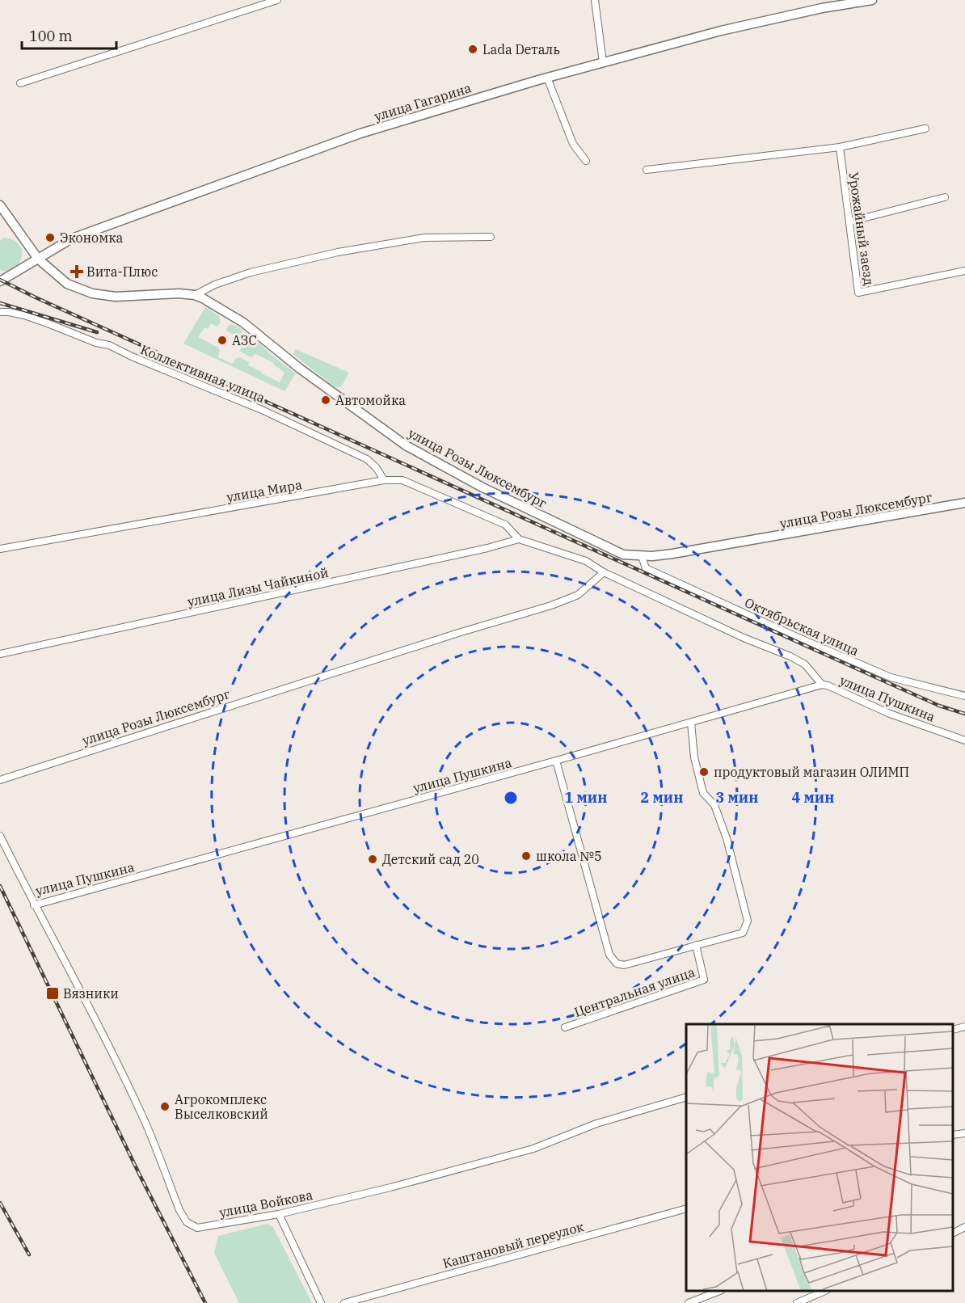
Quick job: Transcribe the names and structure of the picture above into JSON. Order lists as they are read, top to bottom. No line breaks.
{"streets":{"main road":["улица Гагарина","улица Розы Люксембург"],"street":["Урожайный заезд","Коллективная улица","улица Мира","улица Лизы Чайкиной","Октябрьская улица","улица Пушкина","Центральная улица","улица Войкова","Каштановый переулок"]},"crossings":[["улица Гагарина","улица Розы Люксембург"],["Коллективная улица","улица Мира"],["улица Розы Люксембург","Октябрьская улица"],["улица Мира","улица Лизы Чайкиной"],["улица Пушкина","улица Войкова"]],"places":{"other":["Lada Dеталь","Экономка","АЗС","Автомойка","продуктовый магазин ОЛИМП","школа №5","Детский сад 20","Агрокомплекс Выселковский"],"health":["Вита-Плюс"],"transit":["Вязники"]},"scale_bar":"100 m","rings":["1 мин","2 мин","3 мин","4 мин"]}
